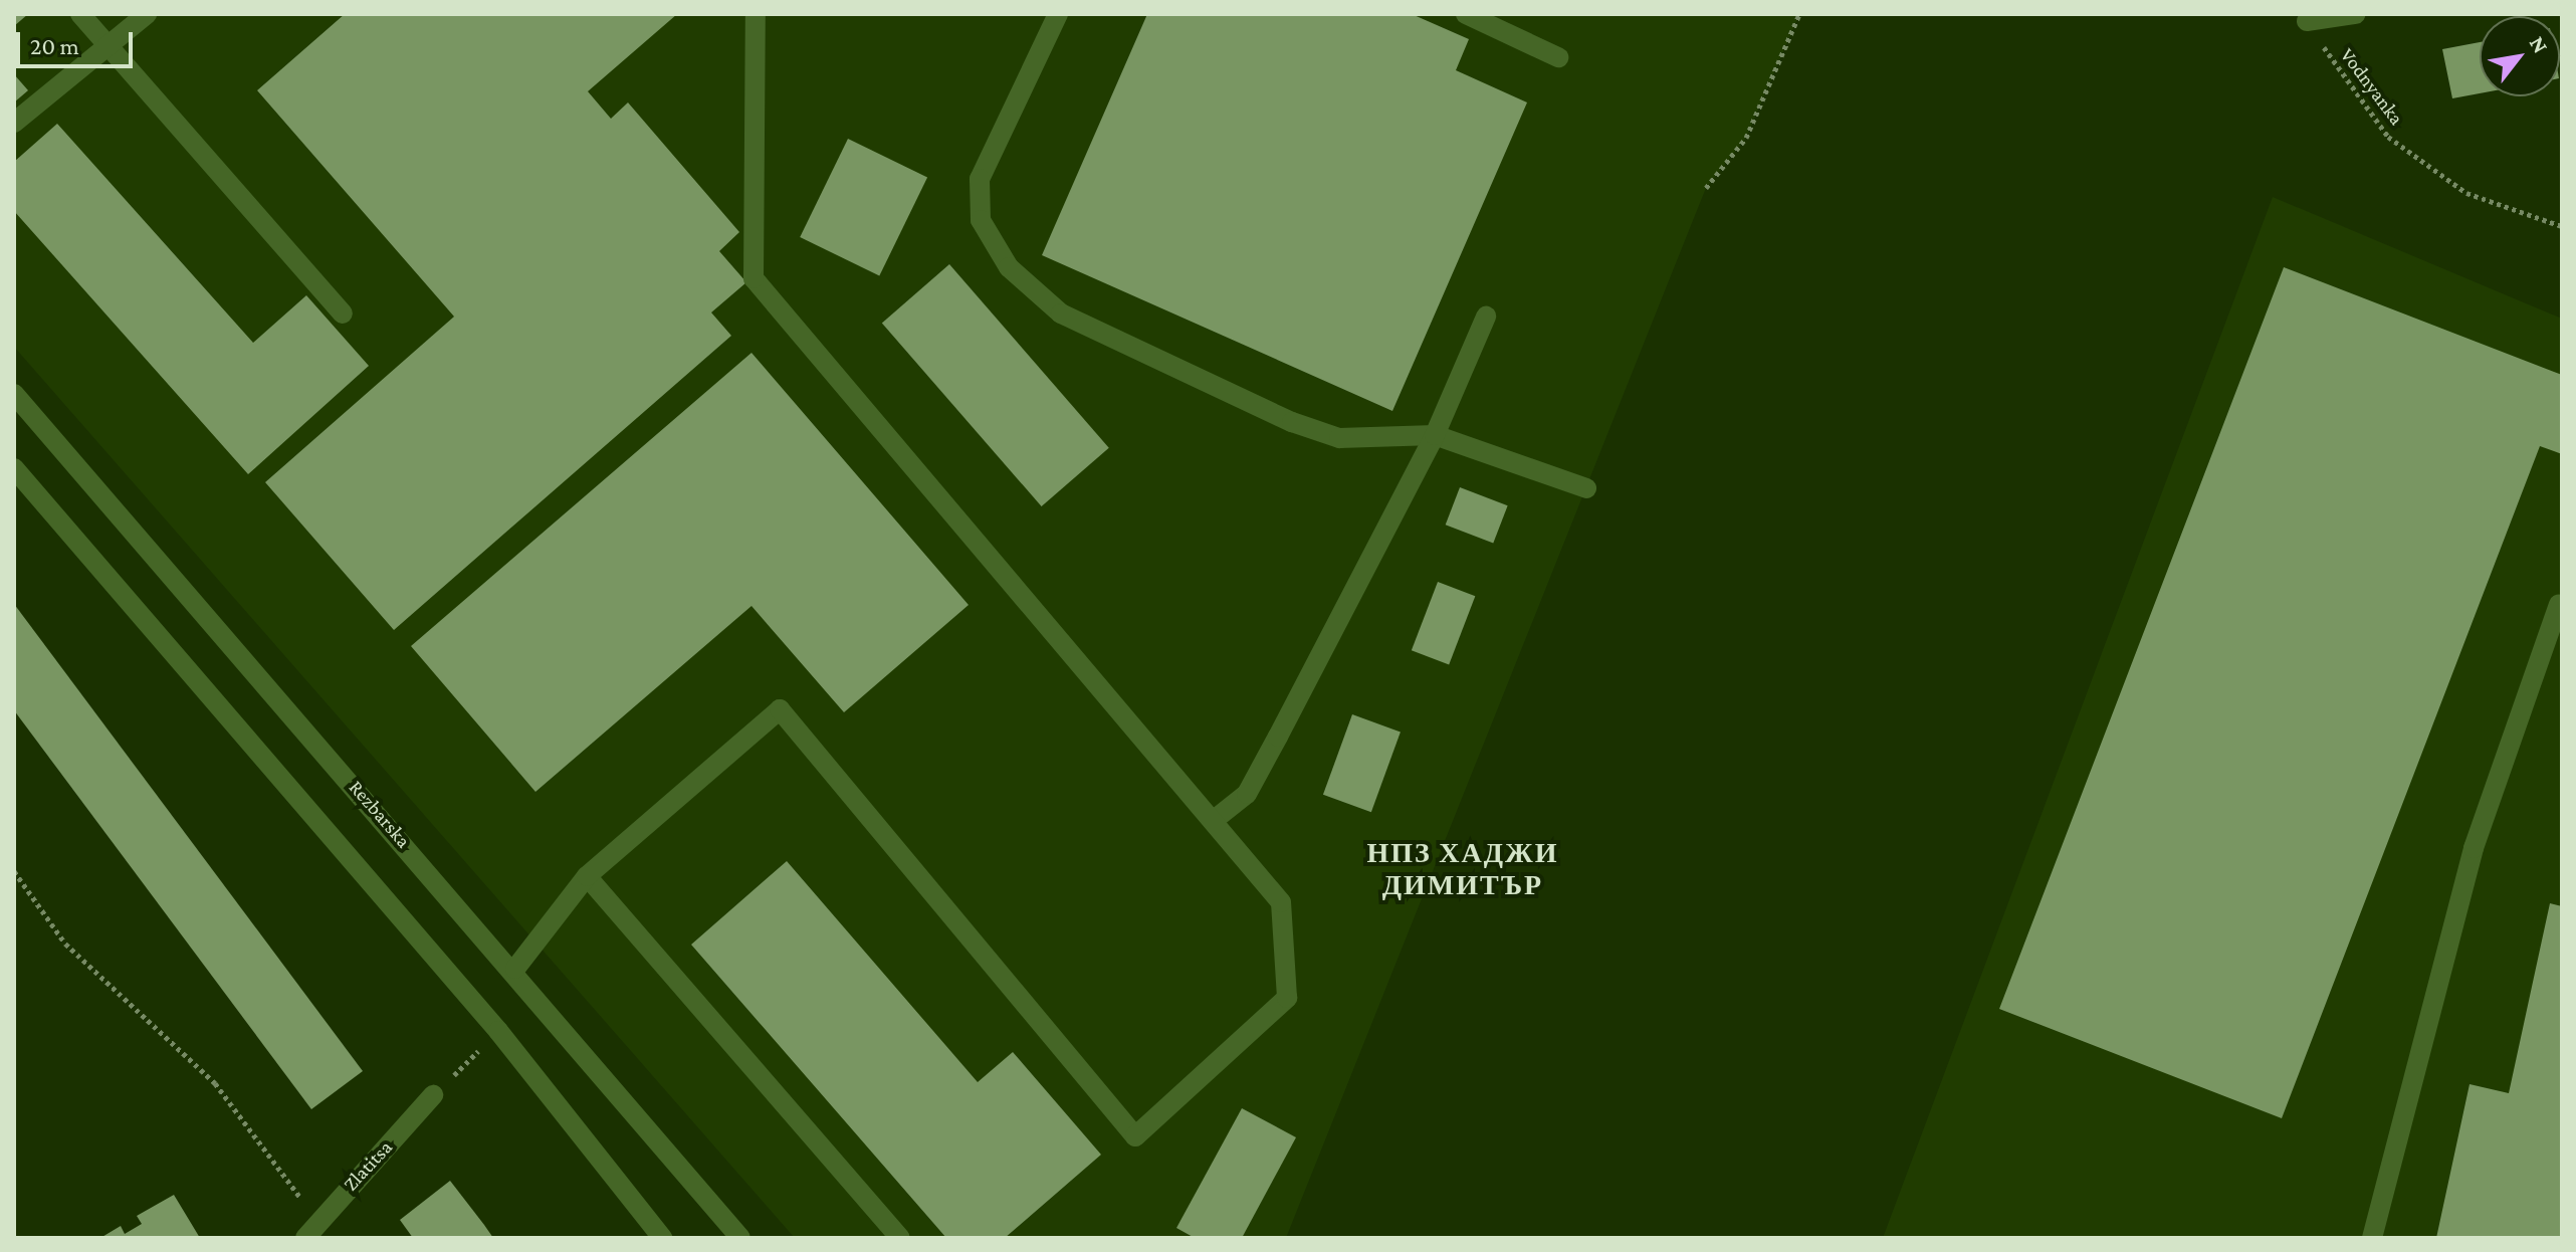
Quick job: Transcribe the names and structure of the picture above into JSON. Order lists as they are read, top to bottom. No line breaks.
{"streets":{"street":["Rezbarska","Zlatitsa"],"path":["Vodnyanka"]},"districts":["НПЗ ХАДЖИ ДИМИТЪР"],"scale_bar":"20 m","north":"top right"}
